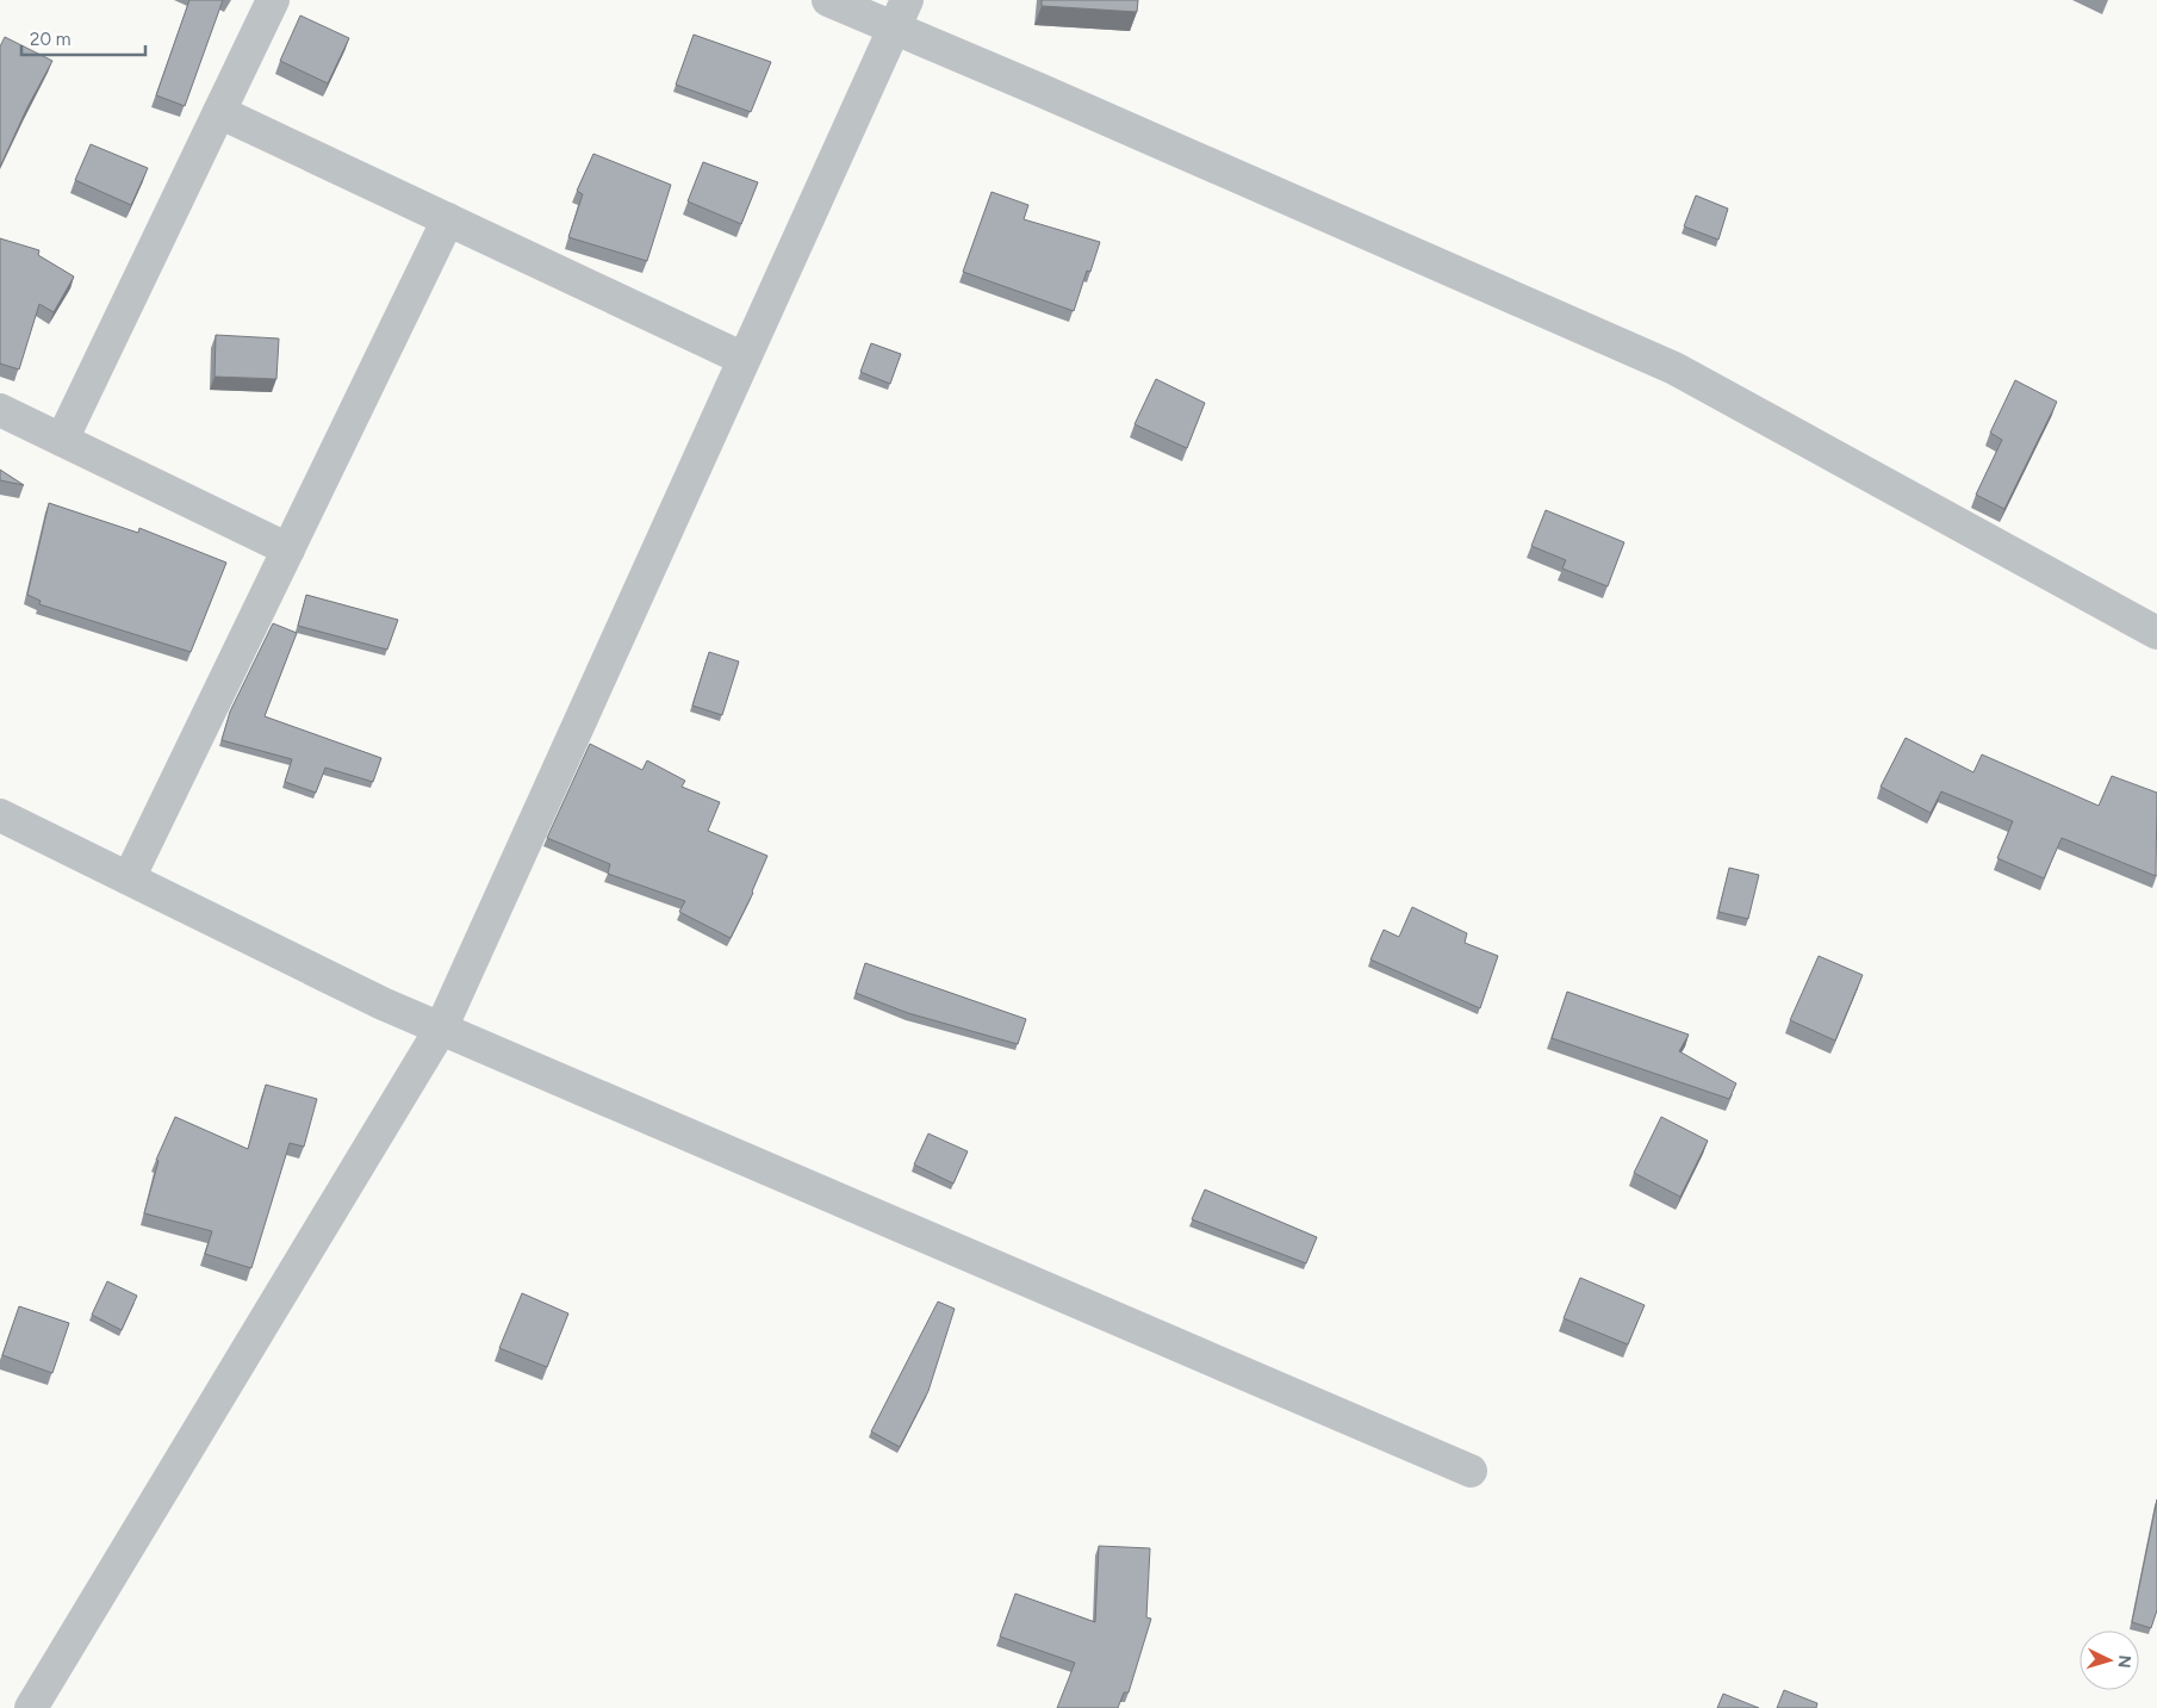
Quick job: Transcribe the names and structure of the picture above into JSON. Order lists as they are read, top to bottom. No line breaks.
{"scale_bar":"20 m","north":"right"}
